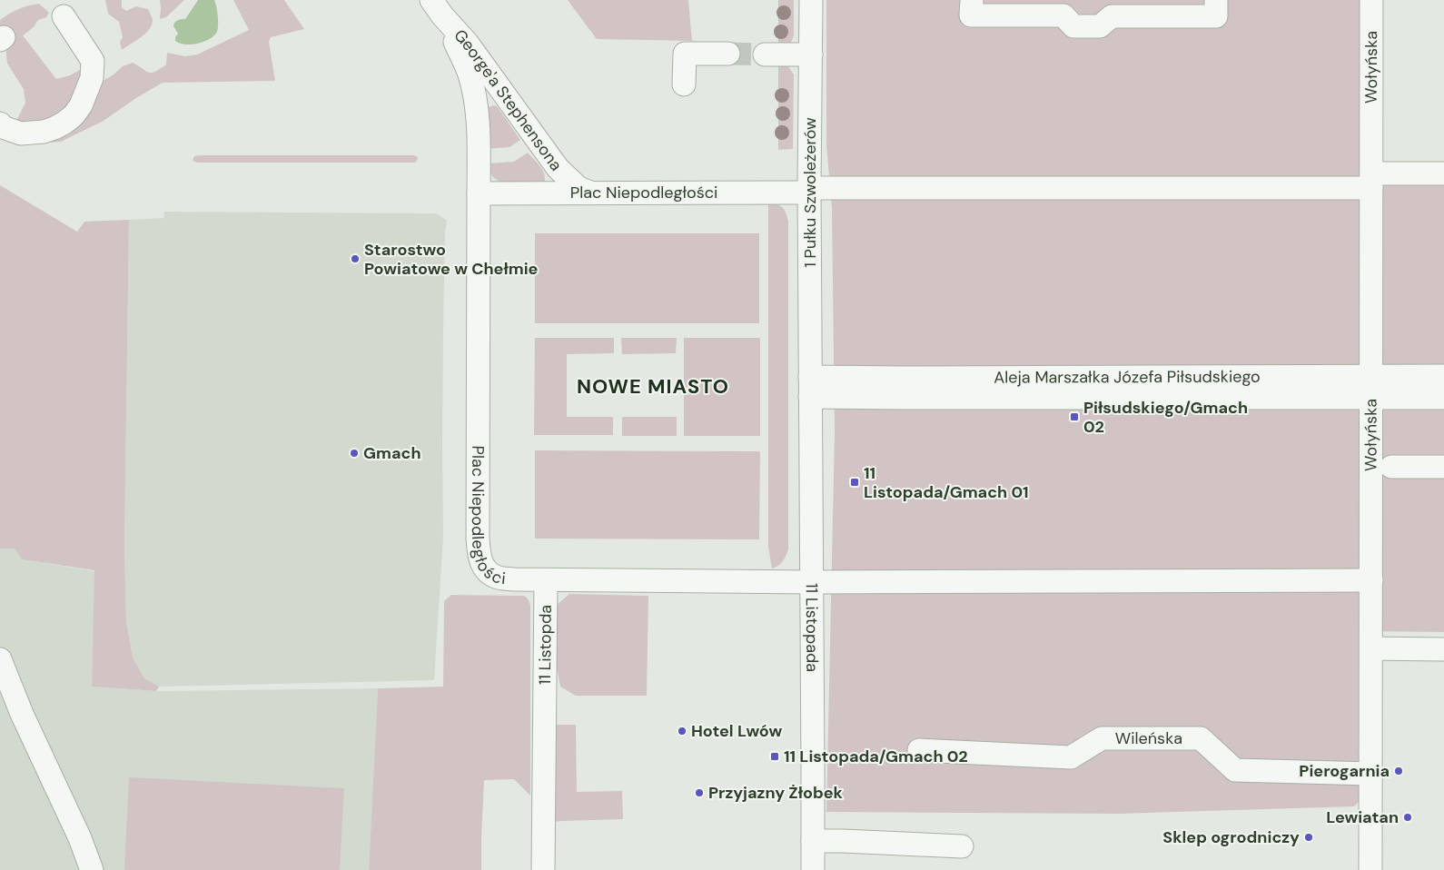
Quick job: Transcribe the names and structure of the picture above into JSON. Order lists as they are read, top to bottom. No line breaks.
{"streets":{"street":["Wołyńska","George'a Stephensona","Plac Niepodległości","1 Pułku Szwoleżerów","Aleja Marszałka Józefa Piłsudskiego","11 Listopada","11 Listopda","Wileńska"]},"crossings":[["Wołyńska","Aleja Marszałka Józefa Piłsudskiego"],["Wołyńska","Wileńska"],["George'a Stephensona","Plac Niepodległości"],["Plac Niepodległości","1 Pułku Szwoleżerów"],["Plac Niepodległości","11 Listopada"],["Plac Niepodległości","11 Listopda"],["1 Pułku Szwoleżerów","Aleja Marszałka Józefa Piłsudskiego"],["1 Pułku Szwoleżerów","11 Listopada"],["Aleja Marszałka Józefa Piłsudskiego","11 Listopada"]],"districts":["NOWE MIASTO"],"places":{"other":["Starostwo Powiatowe w Chełmie","Gmach","Hotel Lwów","Pierogarnia","Przyjazny Żłobek","Lewiatan","Sklep ogrodniczy"],"transit":["Piłsudskiego/Gmach 02","11 Listopada/Gmach 01","11 Listopada/Gmach 02"]}}
